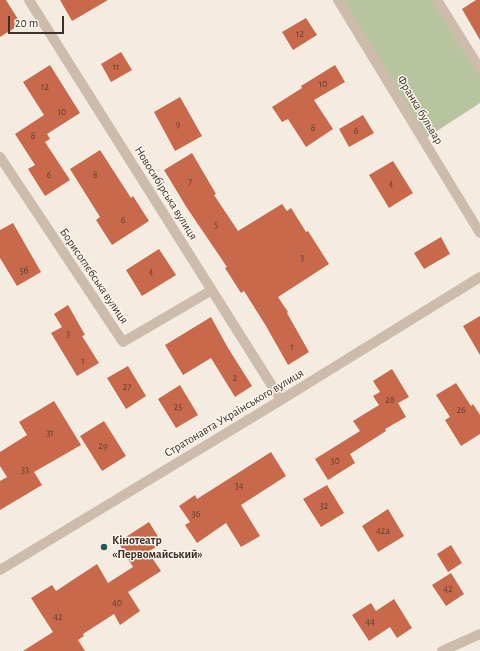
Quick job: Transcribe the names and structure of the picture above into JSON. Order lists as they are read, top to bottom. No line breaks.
{"streets":{"street":["Франка бульвар","Новосибірська вулиця","Борисоглєбська вулиця","Стратонавта Українського вулиця"]},"crossings":[["Новосибірська вулиця","Борисоглєбська вулиця"],["Новосибірська вулиця","Стратонавта Українського вулиця"]],"places":["Кінотеатр «Первомайський»"],"house_numbers":["12","11","10","12","10","9","8","6","8","6","8","7","4","6","5","3","5б","4","3","1","1","2","27","28","25","26","31","29","30","33","34","32","36","42а","42","40","42","44"],"scale_bar":"20 m"}
